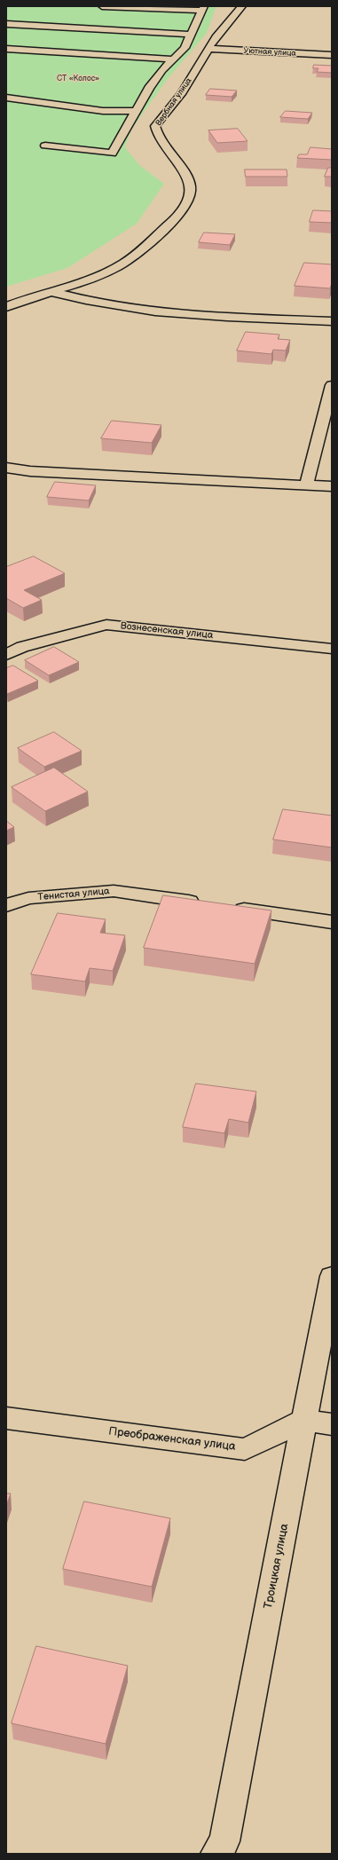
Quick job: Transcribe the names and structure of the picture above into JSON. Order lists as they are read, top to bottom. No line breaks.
{"streets":{"street":["Уютная улица","Вербная улица","Вознесенская улица","Тенистая улица","Преображенская улица","Троицкая улица"]},"crossings":[["Уютная улица","Вербная улица"],["Преображенская улица","Троицкая улица"]],"parks":["СТ «Колос»"]}
